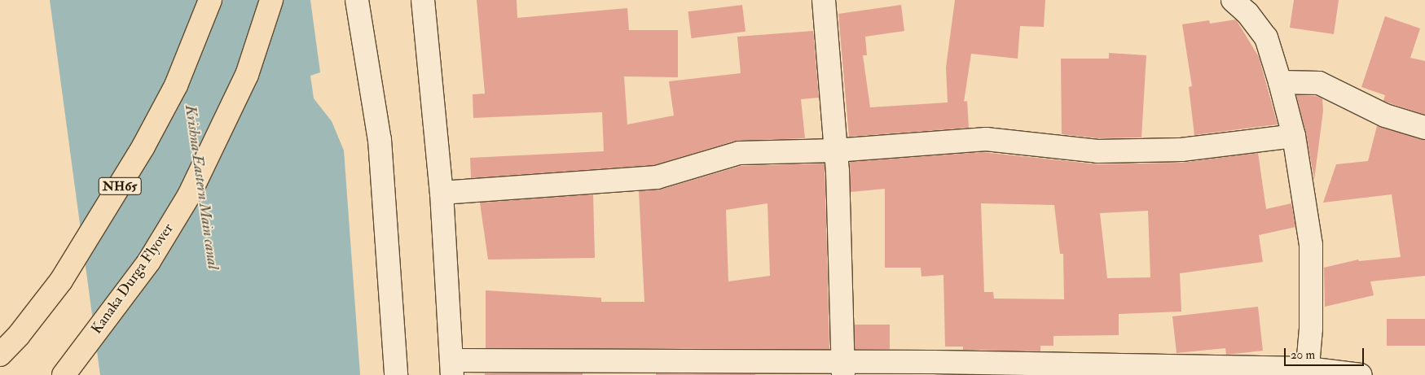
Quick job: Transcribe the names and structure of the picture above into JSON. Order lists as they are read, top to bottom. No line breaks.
{"streets":{"highway":["NH65","Kanaka Durga Flyover"]},"water":["Krishna Eastern Main canal"],"scale_bar":"20 m"}
